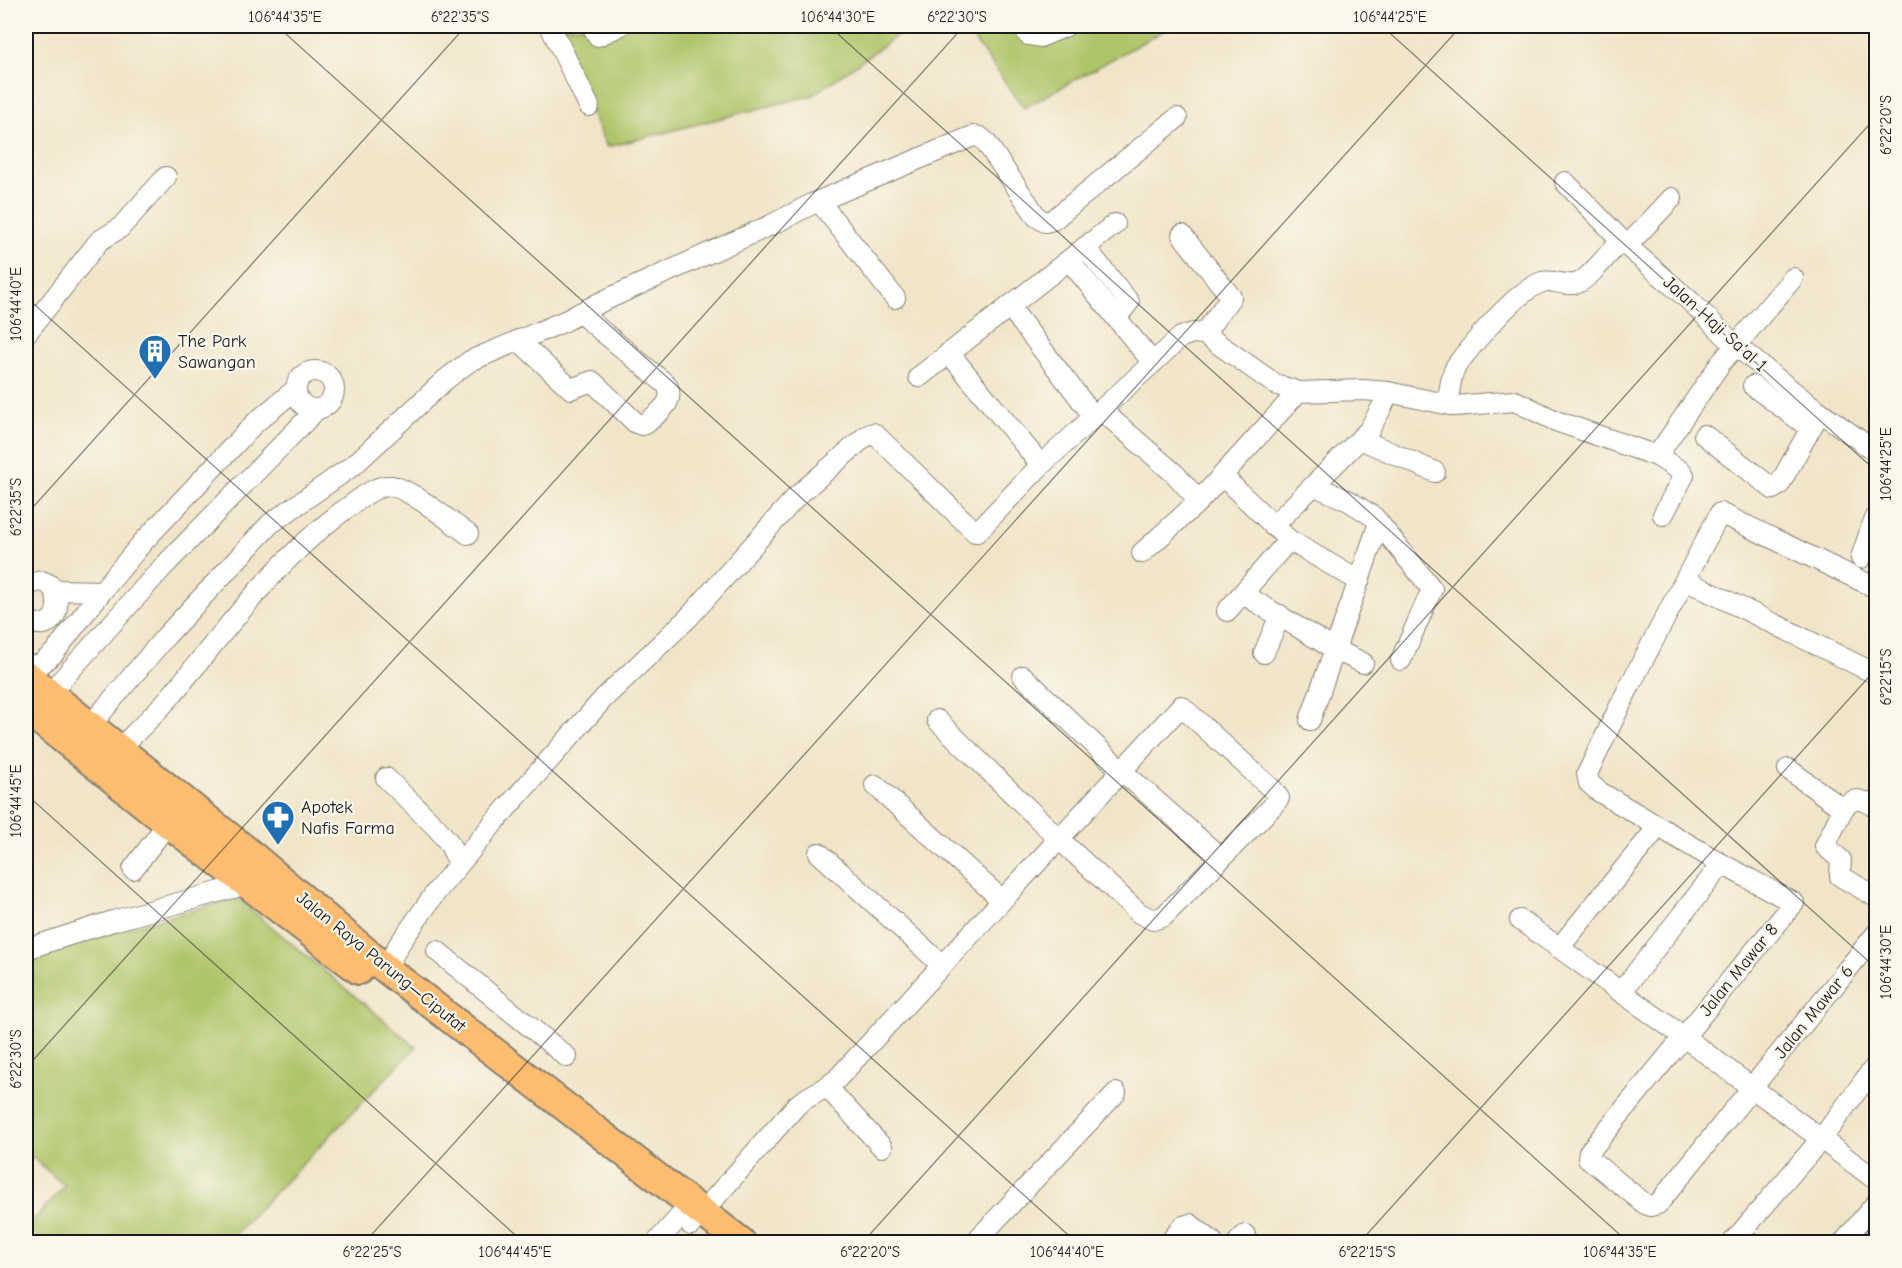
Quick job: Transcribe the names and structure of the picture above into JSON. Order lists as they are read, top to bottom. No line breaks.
{"streets":{"highway":["Jalan Raya Parung—Ciputat"],"street":["Jalan Haji Sa'al 1","Jalan Mawar 8","Jalan Mawar 6"]},"crossings":[["Jalan Mawar 8","Jalan Mawar 6"]],"places":{"building":["The Park Sawangan"],"pharmacy":["Apotek Nafis Farma"]},"coordinates":["106°44'35\"E","6°22'35\"S","106°44'30\"E","6°22'30\"S","106°44'25\"E","6°22'20\"S","106°44'40\"E","6°22'15\"S","106°44'45\"E","6°22'25\"S"]}
